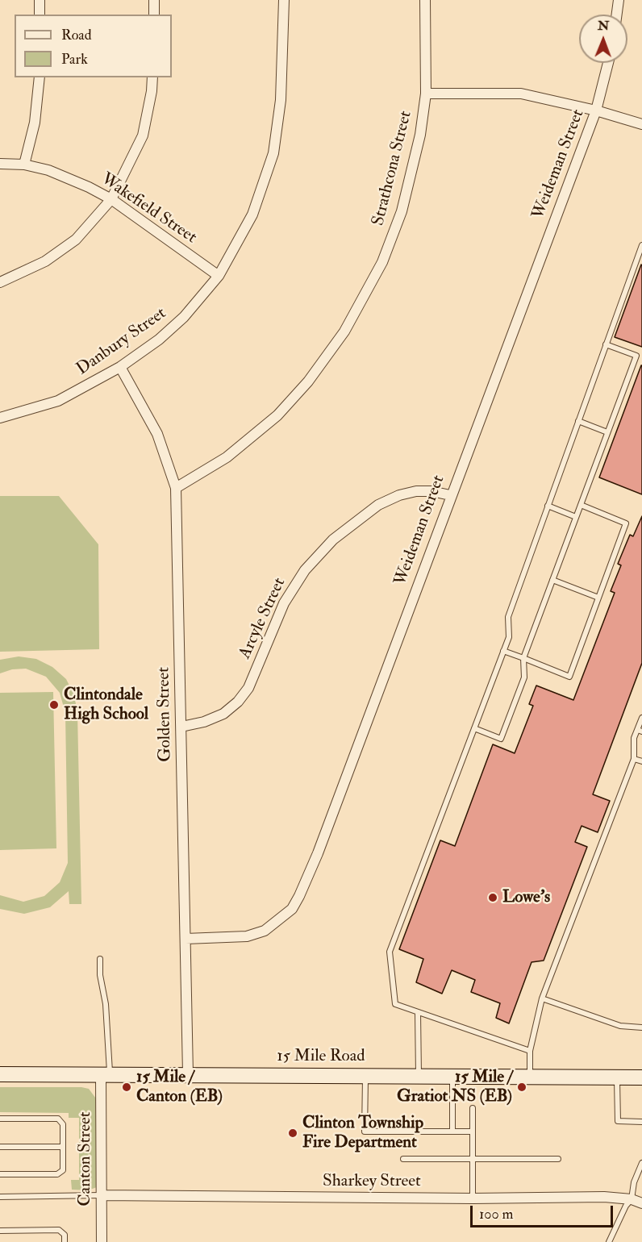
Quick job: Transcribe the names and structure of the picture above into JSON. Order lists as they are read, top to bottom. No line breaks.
{"streets":{"main road":["15 Mile Road"],"street":["Weideman Street","Strathcona Street","Wakefield Street","Danbury Street","Arcyle Street","Golden Street","Canton Street","Sharkey Street"]},"crossings":[["Weideman Street","Arcyle Street"],["Weideman Street","Golden Street"],["Strathcona Street","Golden Street"],["Wakefield Street","Danbury Street"],["Danbury Street","Golden Street"],["Arcyle Street","Golden Street"],["Golden Street","15 Mile Road"],["15 Mile Road","Canton Street"],["Canton Street","Sharkey Street"]],"places":["Clintondale High School","Lowe's","15 Mile / Canton (EB)","15 Mile / Gratiot NS (EB)","Clinton Township Fire Department"],"legend":["Road","Park"],"scale_bar":"100 m","north":"top"}
